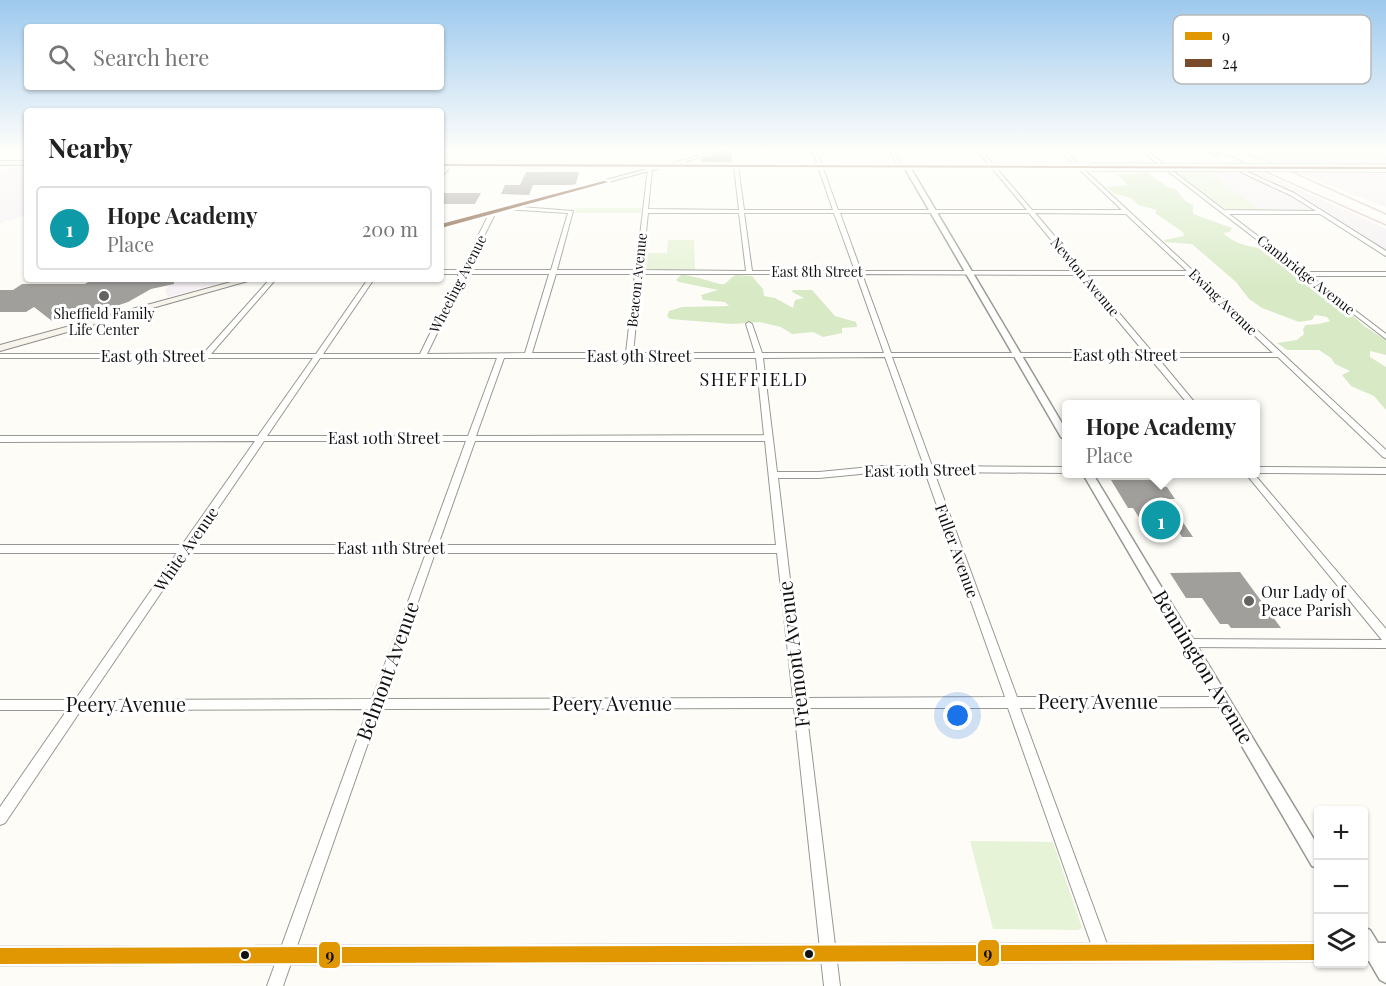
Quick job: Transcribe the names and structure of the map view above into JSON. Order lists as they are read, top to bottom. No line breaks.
{"streets":{"street":["East 8th Street","Cambridge Avenue","Newton Avenue","Beacon Avenue","Wheeling Avenue","Ewing Avenue","East 9th Street","East 10th Street","East 11th Street","White Avenue","Fuller Avenue","Fremont Avenue","Bennington Avenue","Belmont Avenue","Peery Avenue"]},"crossings":[["East 8th Street","Newton Avenue"],["East 8th Street","Beacon Avenue"],["East 8th Street","Wheeling Avenue"],["East 8th Street","Ewing Avenue"],["East 8th Street","Fuller Avenue"],["Newton Avenue","East 9th Street"],["Beacon Avenue","East 9th Street"],["Wheeling Avenue","East 9th Street"],["Ewing Avenue","East 9th Street"],["East 9th Street","White Avenue"],["East 9th Street","Fuller Avenue"],["East 9th Street","Fremont Avenue"],["East 9th Street","Belmont Avenue"],["East 10th Street","White Avenue"],["East 10th Street","Fuller Avenue"],["East 10th Street","Fremont Avenue"],["East 10th Street","Belmont Avenue"],["East 11th Street","White Avenue"],["East 11th Street","Fremont Avenue"],["East 11th Street","Belmont Avenue"],["White Avenue","Peery Avenue"],["Fuller Avenue","Peery Avenue"],["Fremont Avenue","Peery Avenue"],["Bennington Avenue","Peery Avenue"],["Belmont Avenue","Peery Avenue"]],"districts":["SHEFFIELD"],"places":["Sheffield Family Life Center","Our Lady of Peace Parish"],"lines":["transit line 24","transit line 9"],"legend":["9","24"],"page":{"search":"Search here","heading":"Nearby","list":[{"mark":"1","name":"Hope Academy","note":"Place","value":"200 m"}],"popup":["Hope Academy","Place"],"pins":"1","map_buttons":["+","−"]}}
